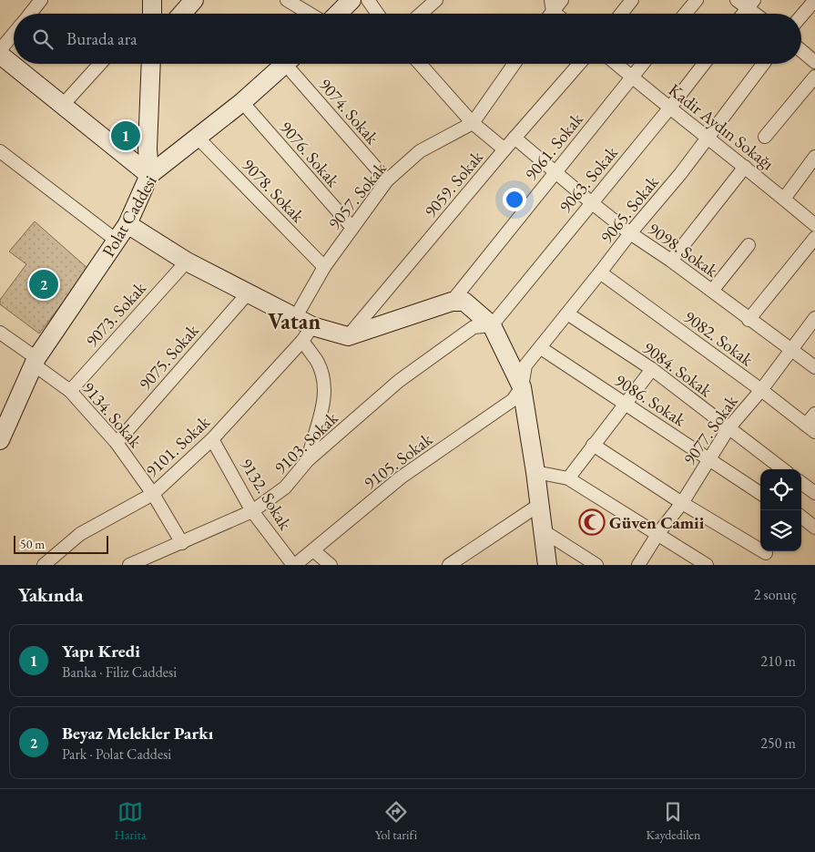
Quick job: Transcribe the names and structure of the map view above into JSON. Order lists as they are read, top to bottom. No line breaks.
{"streets":{"main road":["Polat Caddesi"],"street":["9074. Sokak","Kadir Aydın Sokağı","9061. Sokak","9076. Sokak","9063. Sokak","9059. Sokak","9078. Sokak","9057. Sokak","9065. Sokak","9098. Sokak","9073. Sokak","9082. Sokak","9075. Sokak","9084. Sokak","9086. Sokak","9134. Sokak","9077. Sokak","9103. Sokak","9101. Sokak","9105. Sokak","9132. Sokak"]},"crossings":[["9074. Sokak","9057. Sokak"],["Kadir Aydın Sokağı","9061. Sokak"],["Kadir Aydın Sokağı","9063. Sokak"],["Kadir Aydın Sokağı","9065. Sokak"],["9061. Sokak","9098. Sokak"],["9076. Sokak","9057. Sokak"],["9076. Sokak","Polat Caddesi"],["9063. Sokak","9098. Sokak"],["9063. Sokak","9103. Sokak"],["9059. Sokak","9098. Sokak"],["9078. Sokak","9057. Sokak"],["9078. Sokak","Polat Caddesi"],["9065. Sokak","9098. Sokak"],["9065. Sokak","9082. Sokak"],["9065. Sokak","9084. Sokak"],["9065. Sokak","9086. Sokak"],["9065. Sokak","9105. Sokak"],["Polat Caddesi","9134. Sokak"],["9098. Sokak","9077. Sokak"],["9073. Sokak","9134. Sokak"],["9082. Sokak","9077. Sokak"],["9075. Sokak","9134. Sokak"],["9084. Sokak","9077. Sokak"],["9086. Sokak","9077. Sokak"],["9134. Sokak","9103. Sokak"],["9134. Sokak","9101. Sokak"],["9103. Sokak","9132. Sokak"],["9101. Sokak","9132. Sokak"],["9105. Sokak","9132. Sokak"]],"districts":["Vatan"],"places":{"mosque":["Güven Camii"]},"scale_bar":"50 m","page":{"search":"Burada ara","pins":["1","2"],"scale":"50 m","heading":["Yakında","2 sonuç"],"list":[{"mark":"1","name":"Yapı Kredi","note":"Banka · Filiz Caddesi","value":"210 m"},{"mark":"2","name":"Beyaz Melekler Parkı","note":"Park · Polat Caddesi","value":"250 m"}],"nav":["Harita","Yol tarifi","Kaydedilen"]}}
